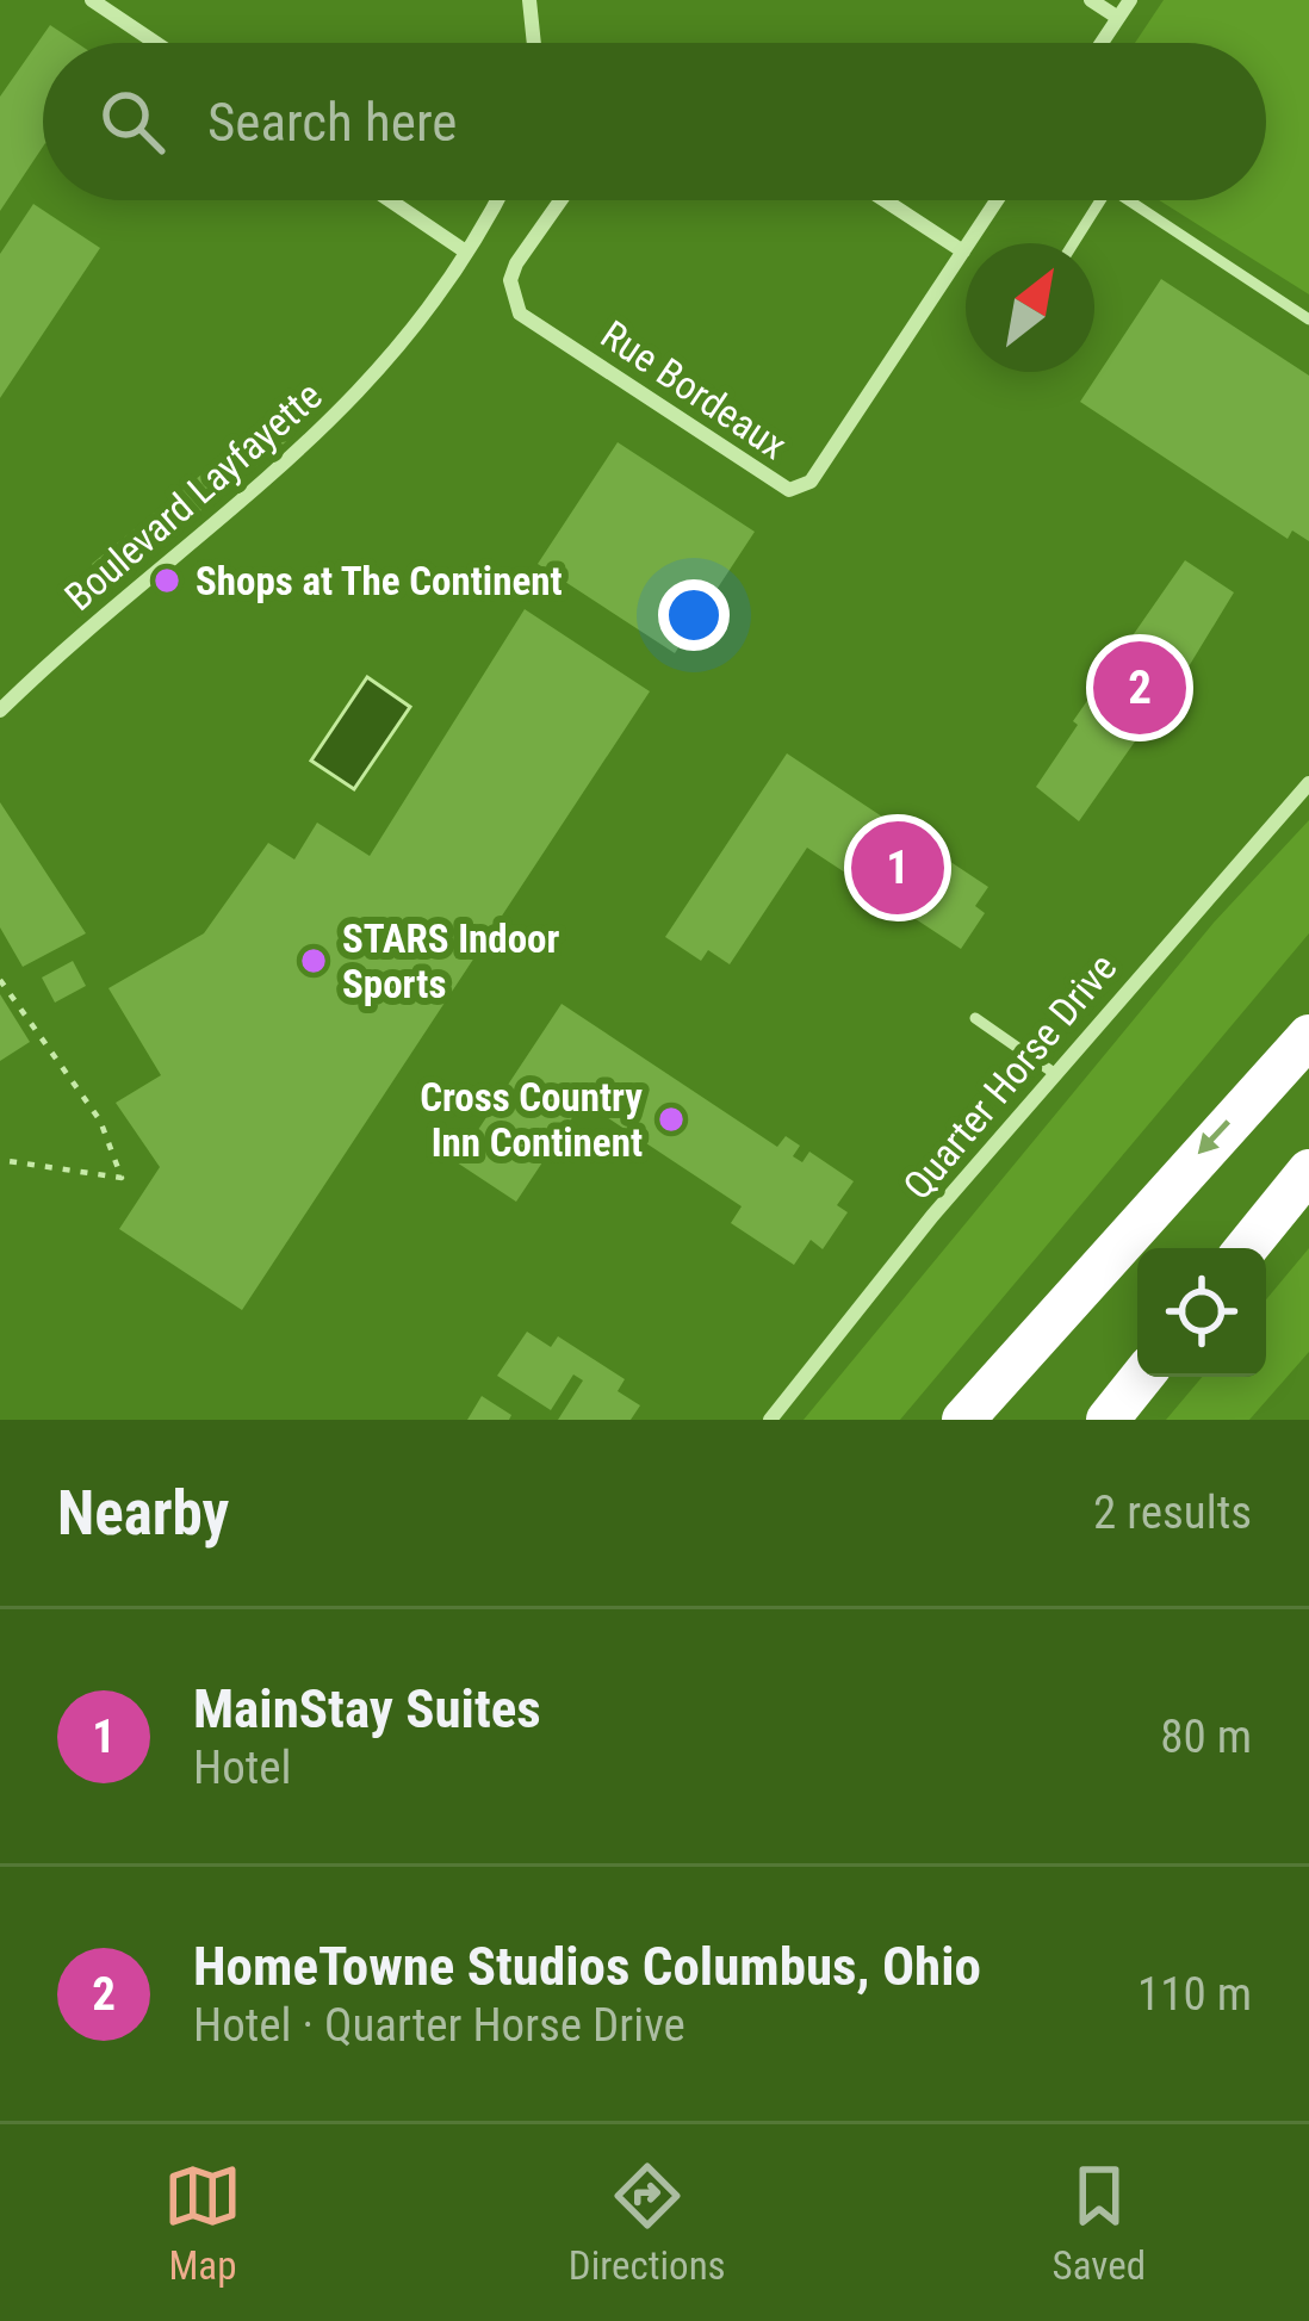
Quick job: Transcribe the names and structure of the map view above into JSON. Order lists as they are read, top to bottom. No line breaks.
{"streets":{"street":["Rue Bordeaux","Boulevard Layfayette","Quarter Horse Drive"]},"places":["Shops at The Continent","STARS Indoor Sports","Cross Country Inn Continent"],"north":"top right","page":{"search":"Search here","pins":["2","1"],"heading":["Nearby","2 results"],"list":[{"mark":"1","name":"MainStay Suites","note":"Hotel","value":"80 m"},{"mark":"2","name":"HomeTowne Studios Columbus, Ohio","note":"Hotel · Quarter Horse Drive","value":"110 m"}],"nav":["Map","Directions","Saved"]}}
